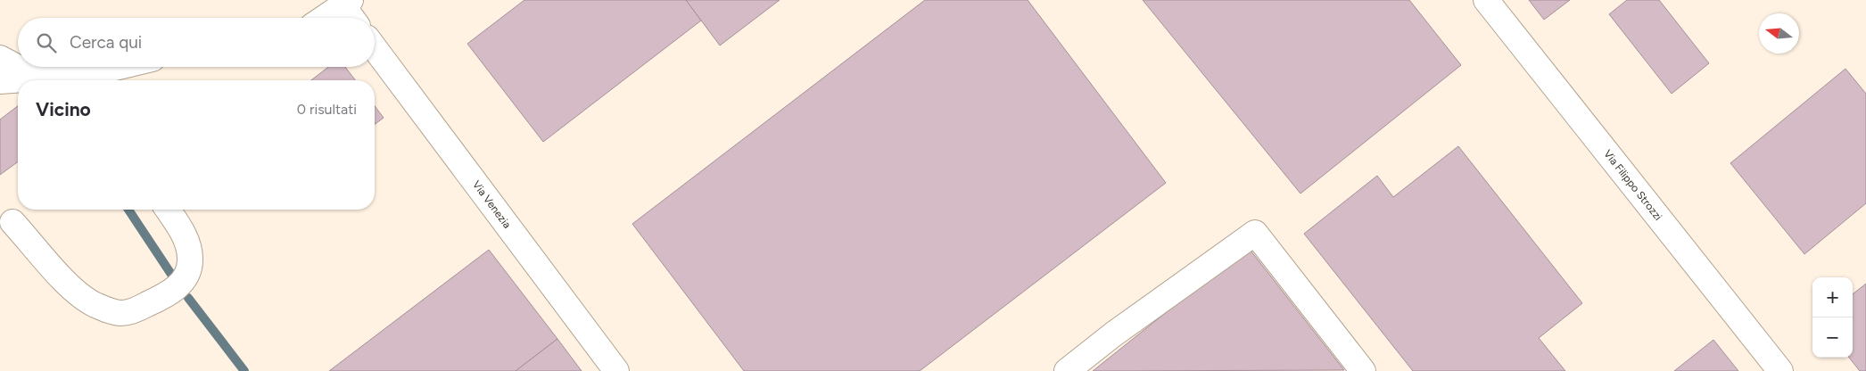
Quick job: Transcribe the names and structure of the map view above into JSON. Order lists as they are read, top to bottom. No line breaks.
{"streets":{"street":["Via Filippo Strozzi","Via Venezia"]},"north":"left","page":{"search":"Cerca qui","heading":["Vicino","0 risultati"],"map_buttons":["+","−"]}}
